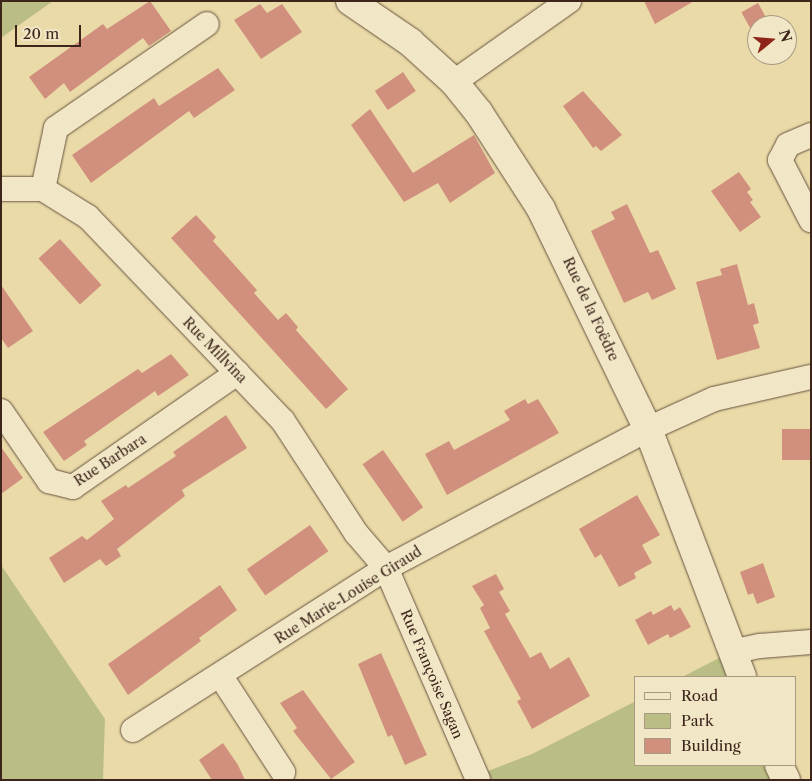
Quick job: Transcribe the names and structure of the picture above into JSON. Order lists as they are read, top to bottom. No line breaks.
{"streets":{"street":["Rue de la Foëdre","Rue Millvina","Rue Barbara","Rue Marie-Louise Giraud","Rue Françoise Sagan"]},"crossings":[["Rue de la Foëdre","Rue Marie-Louise Giraud"],["Rue Millvina","Rue Barbara"],["Rue Millvina","Rue Marie-Louise Giraud"],["Rue Millvina","Rue Françoise Sagan"],["Rue Marie-Louise Giraud","Rue Françoise Sagan"]],"legend":["Road","Park","Building"],"scale_bar":"20 m","north":"right"}
